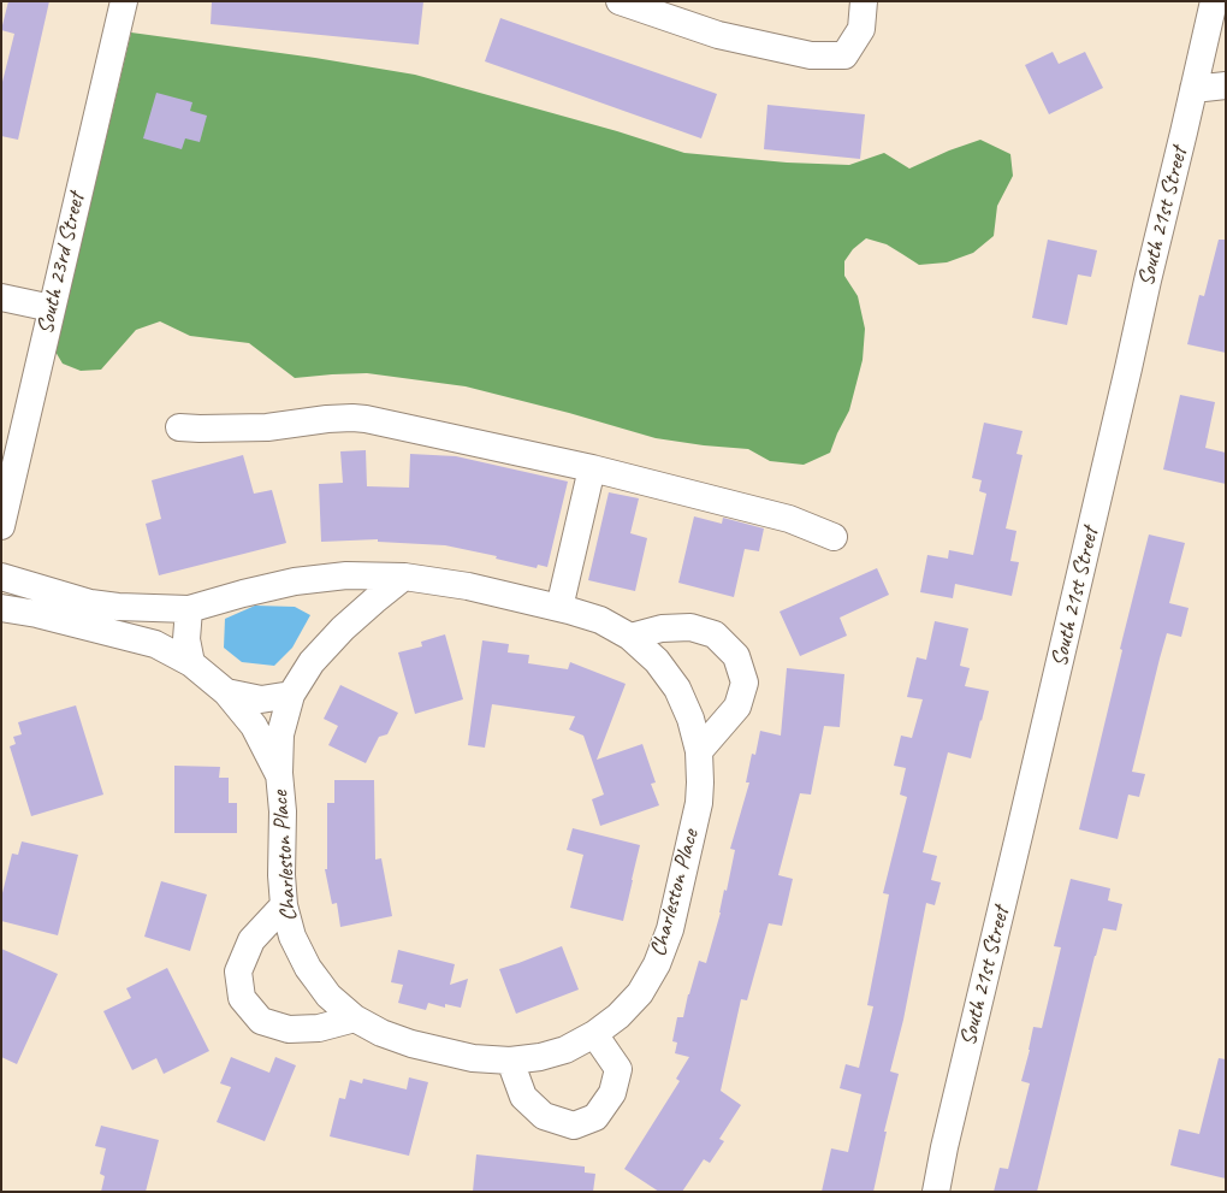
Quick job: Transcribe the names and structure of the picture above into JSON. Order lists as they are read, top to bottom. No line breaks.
{"streets":{"street":["South 21st Street","South 23rd Street","Charleston Place"]}}
